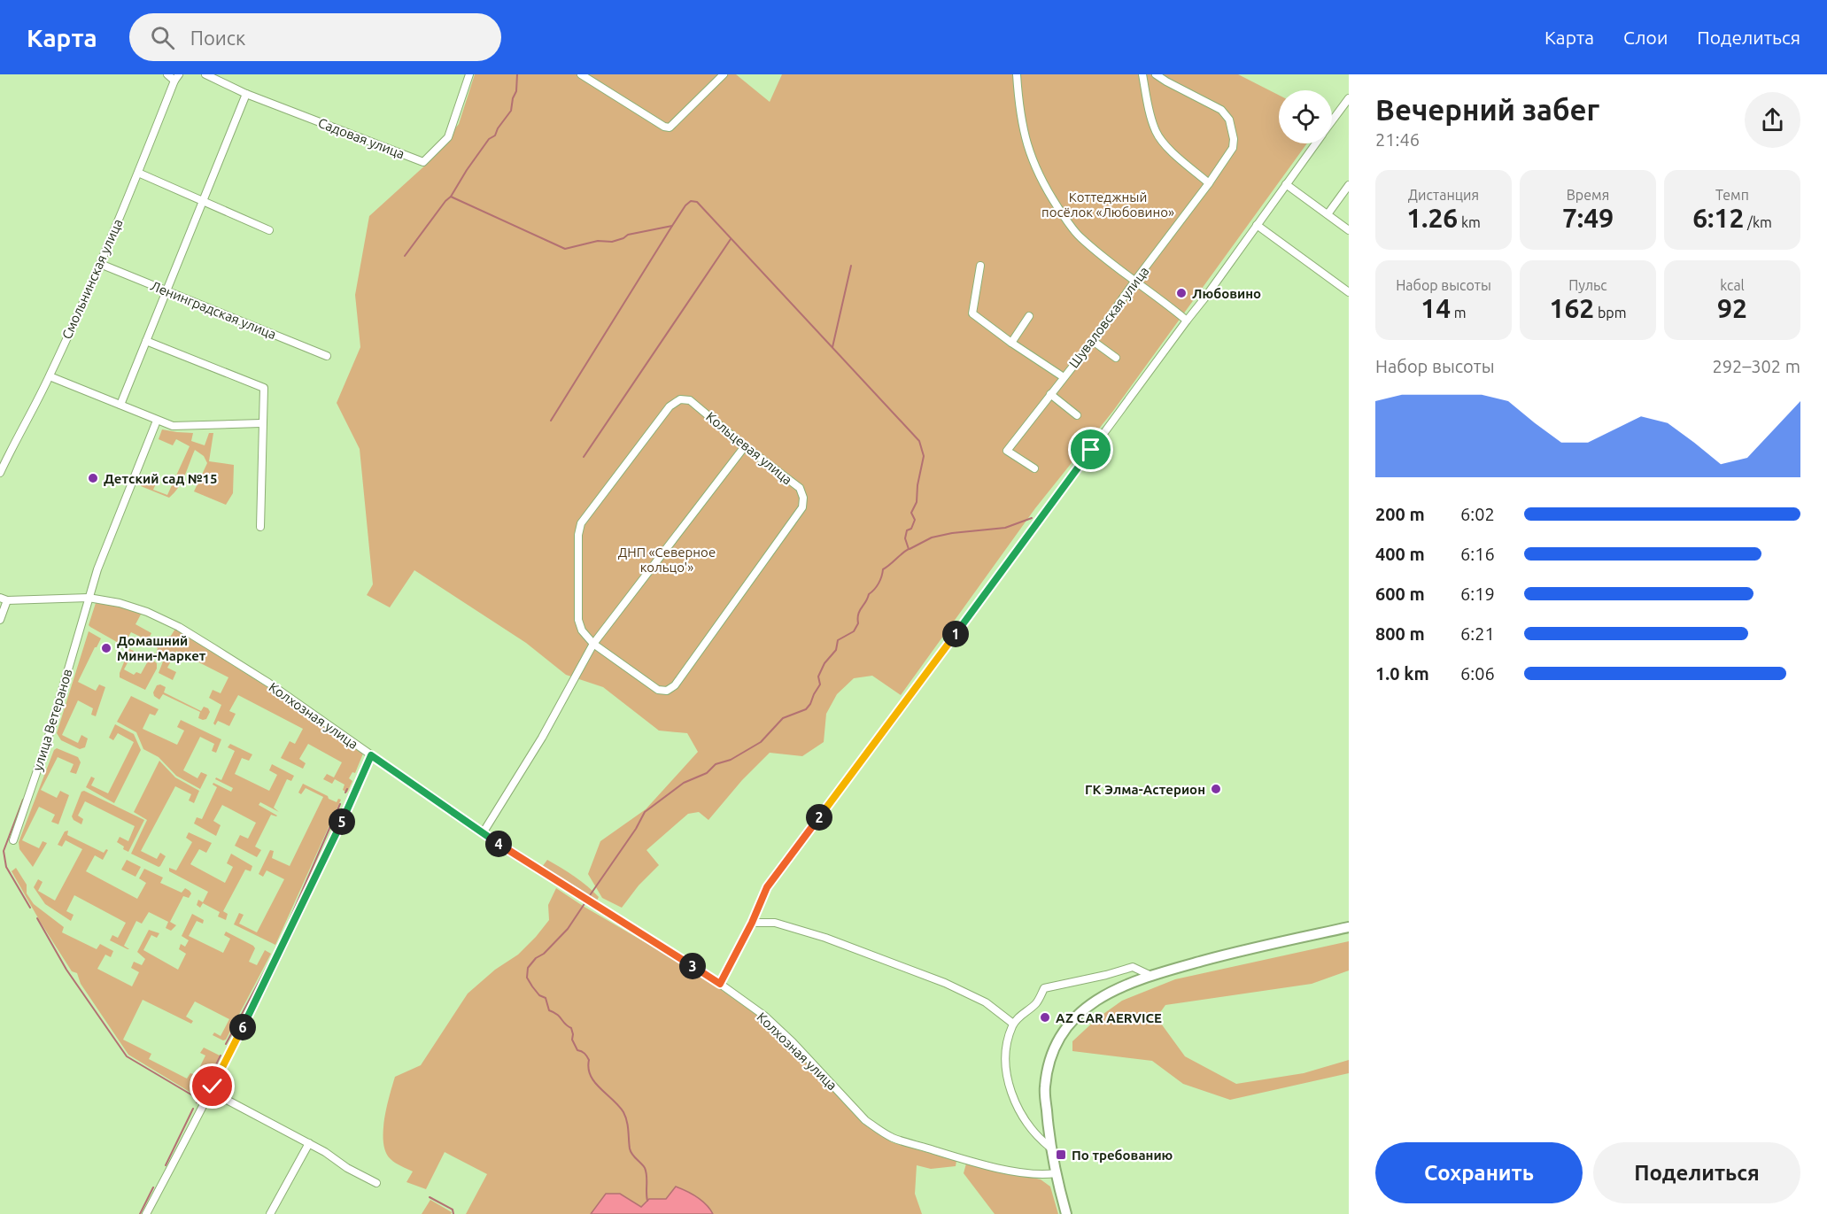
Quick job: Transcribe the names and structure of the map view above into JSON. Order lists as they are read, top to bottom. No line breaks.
{"streets":{"street":["Садовая улица","Смольнинская улица","Ленинградская улица","Шуваловская улица","Кольцевая улица","Колхозная улица","улица Ветеранов"]},"crossings":[["Смольнинская улица","Ленинградская улица"],["Колхозная улица","улица Ветеранов"]],"parks":["Коттеджный посёлок «Любовино»","ДНП «Северное кольцо'»"],"places":{"other":["Любовино","Детский сад №15","Домашний Мини-Маркет","ГК Элма-Астерион","AZ CAR AERVICE"],"transit":["По требованию"]},"page":{"header":"Карта","search":"Поиск","nav":["Карта","Слои","Поделиться"],"heading":["Вечерний забег","21:46"],"stats":[["Дистанция","1.26 km"],["Время","7:49"],["Темп","6:12 /km"],["Набор высоты","14 m"],["Пульс","162 bpm"],["kcal","92"]],"chart":["Набор высоты","292–302 m"],"list":[{"name":"200 m","note":"6:02"},{"name":"400 m","note":"6:16"},{"name":"600 m","note":"6:19"},{"name":"800 m","note":"6:21"},{"name":"1.0 km","note":"6:06"}],"pins":["1","2","5","4","3","6"],"buttons":["Сохранить","Поделиться"]}}
